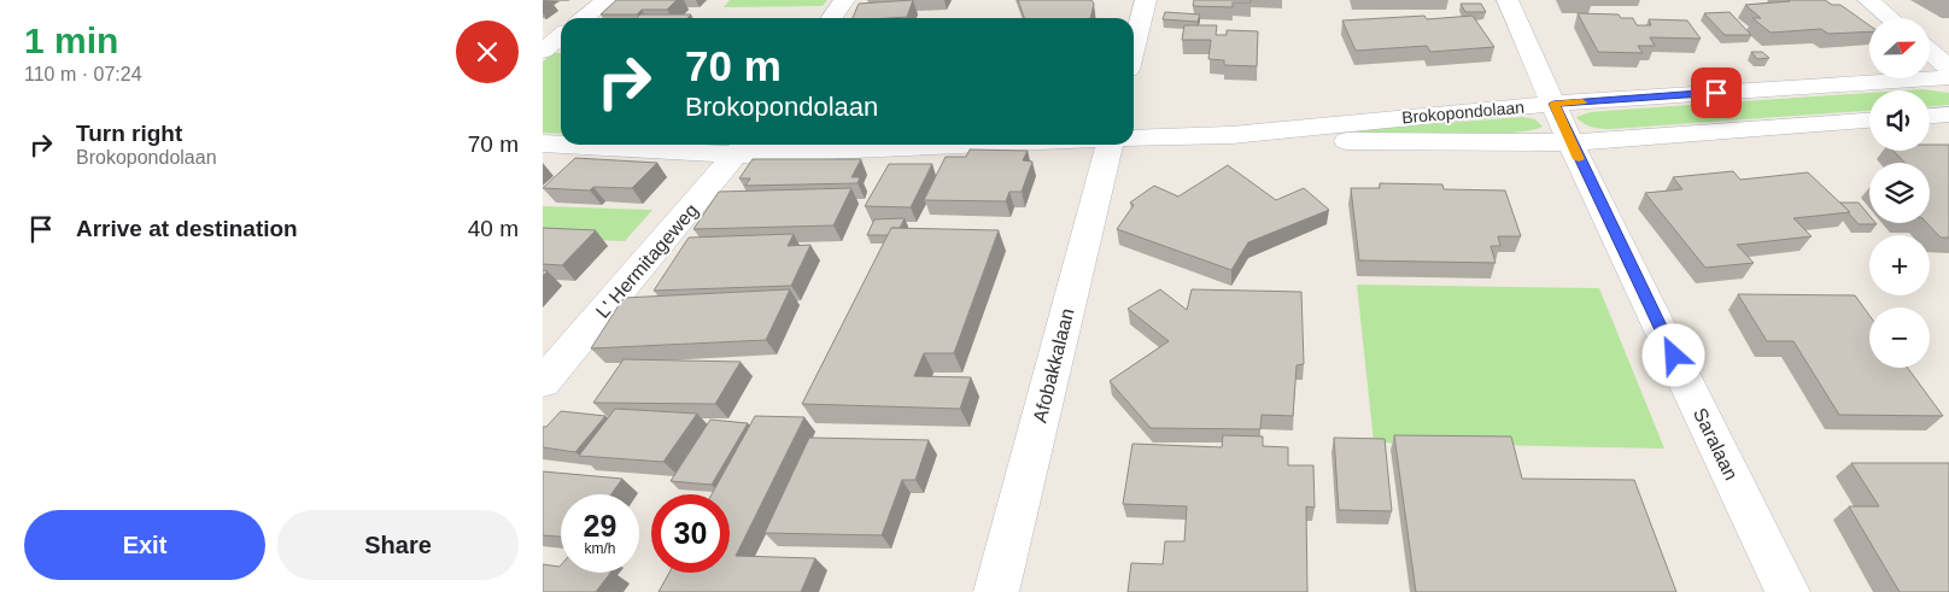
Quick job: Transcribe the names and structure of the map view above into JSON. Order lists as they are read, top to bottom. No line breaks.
{"streets":{"street":["Brokopondolaan","L' Hermitageweg","Afobakkalaan","Saralaan"]},"crossings":[["Brokopondolaan","Saralaan"]],"north":"right","page":{"heading":["1 min","110 m · 07:24"],"map_buttons":["+","−"],"turn":["70 m","Brokopondolaan"],"list":[{"name":"Turn right","note":"Brokopondolaan","value":"70 m"},{"name":"Arrive at destination","value":"40 m"}],"speed":"29 km/h","limit":"30","buttons":["Exit","Share"]}}
